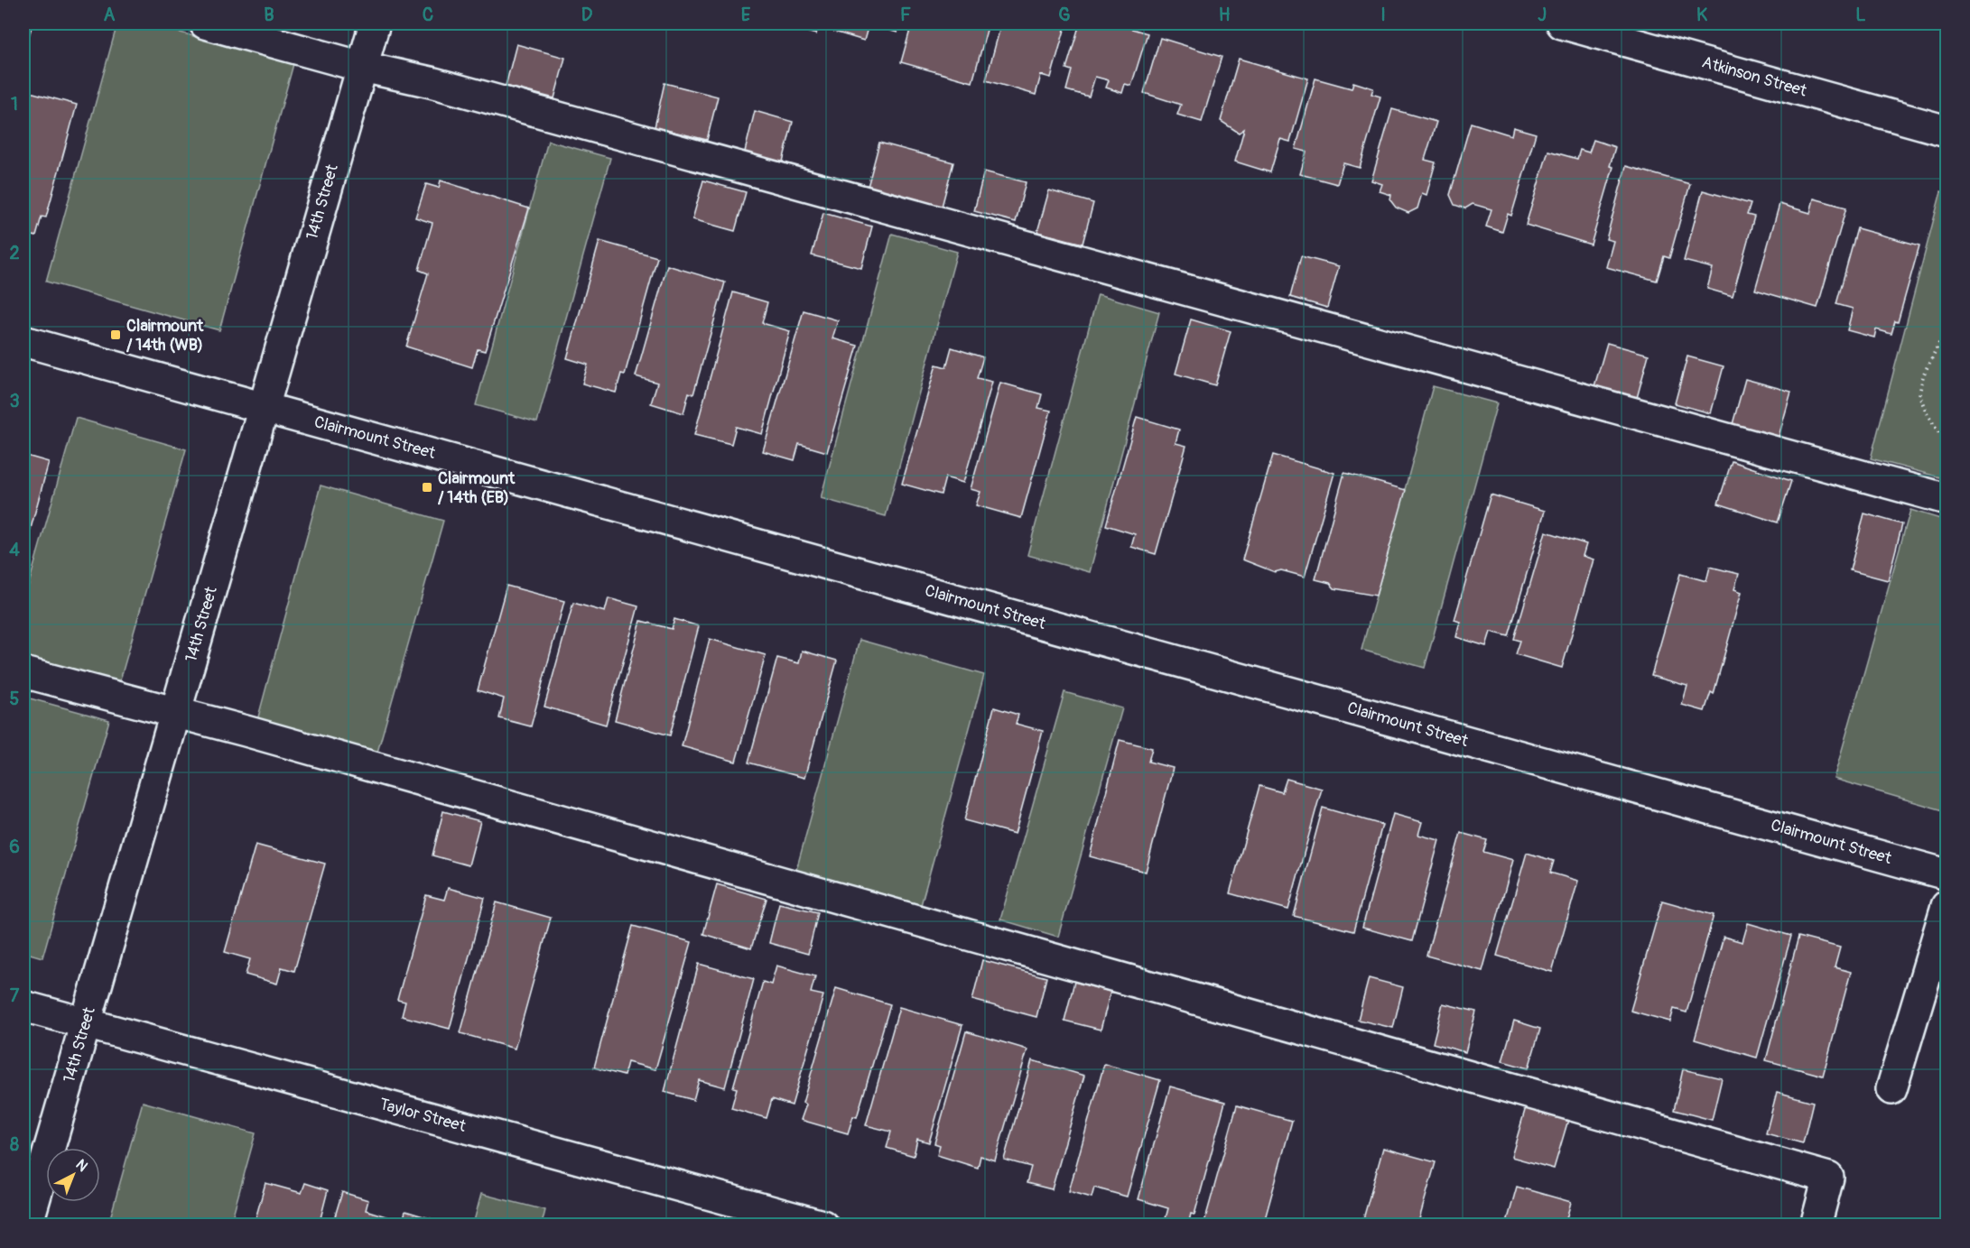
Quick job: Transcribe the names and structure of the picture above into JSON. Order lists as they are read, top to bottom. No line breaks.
{"streets":{"street":["Atkinson Street","14th Street","Clairmount Street","Taylor Street"]},"crossings":[["14th Street","Clairmount Street"],["14th Street","Taylor Street"]],"places":{"transit":["Clairmount / 14th (WB)","Clairmount / 14th (EB)"]},"north":"top right","grid":{"columns":["A","B","C","D","E","F","G","H","I","J","K","L"],"rows":["1","2","3","4","5","6","7","8"]}}
